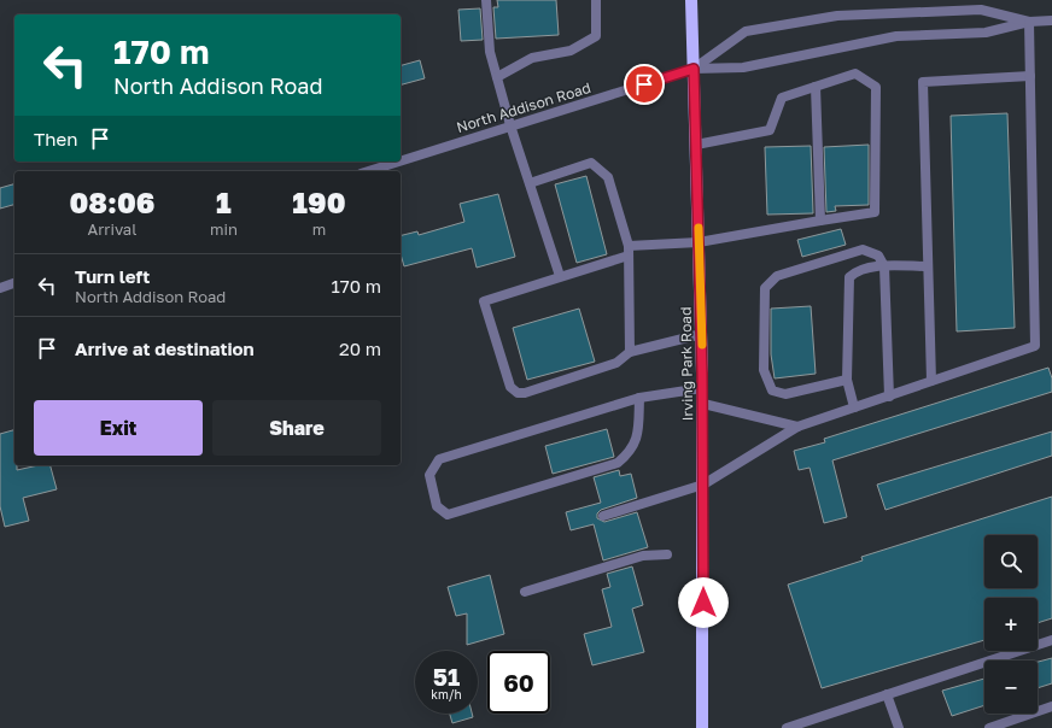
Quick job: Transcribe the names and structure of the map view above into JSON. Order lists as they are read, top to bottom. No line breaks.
{"streets":{"main road":["Irving Park Road"],"street":["North Addison Road"]},"crossings":[["North Addison Road","Irving Park Road"]],"page":{"turn":["170 m","North Addison Road"],"then":"Then","eta":["08:06","Arrival","1","min","190","m"],"list":[{"name":"Turn left","note":"North Addison Road","value":"170 m"},{"name":"Arrive at destination","value":"20 m"}],"buttons":["Exit","Share"],"map_buttons":["+","−"],"speed":"51 km/h","limit":"60"}}
